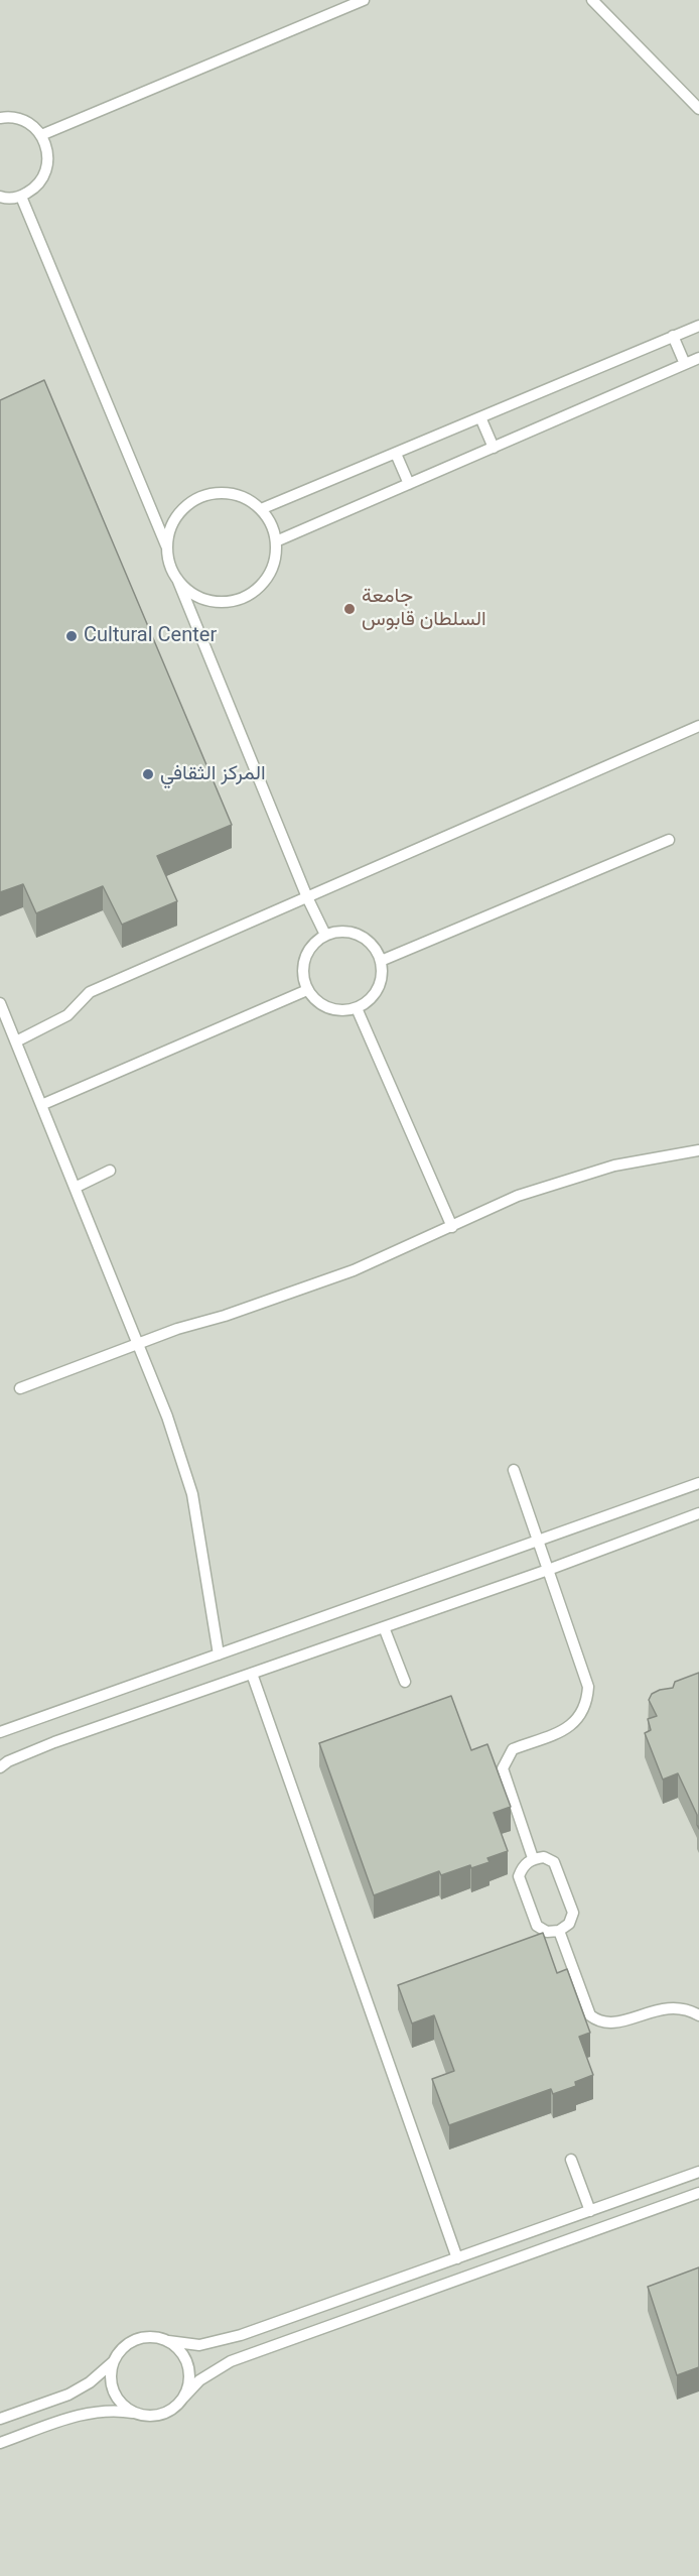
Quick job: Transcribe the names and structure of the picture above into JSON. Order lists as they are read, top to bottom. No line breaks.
{"places":["جامعة السلطان قابوس","Cultural Center","المركز الثقافي"]}
